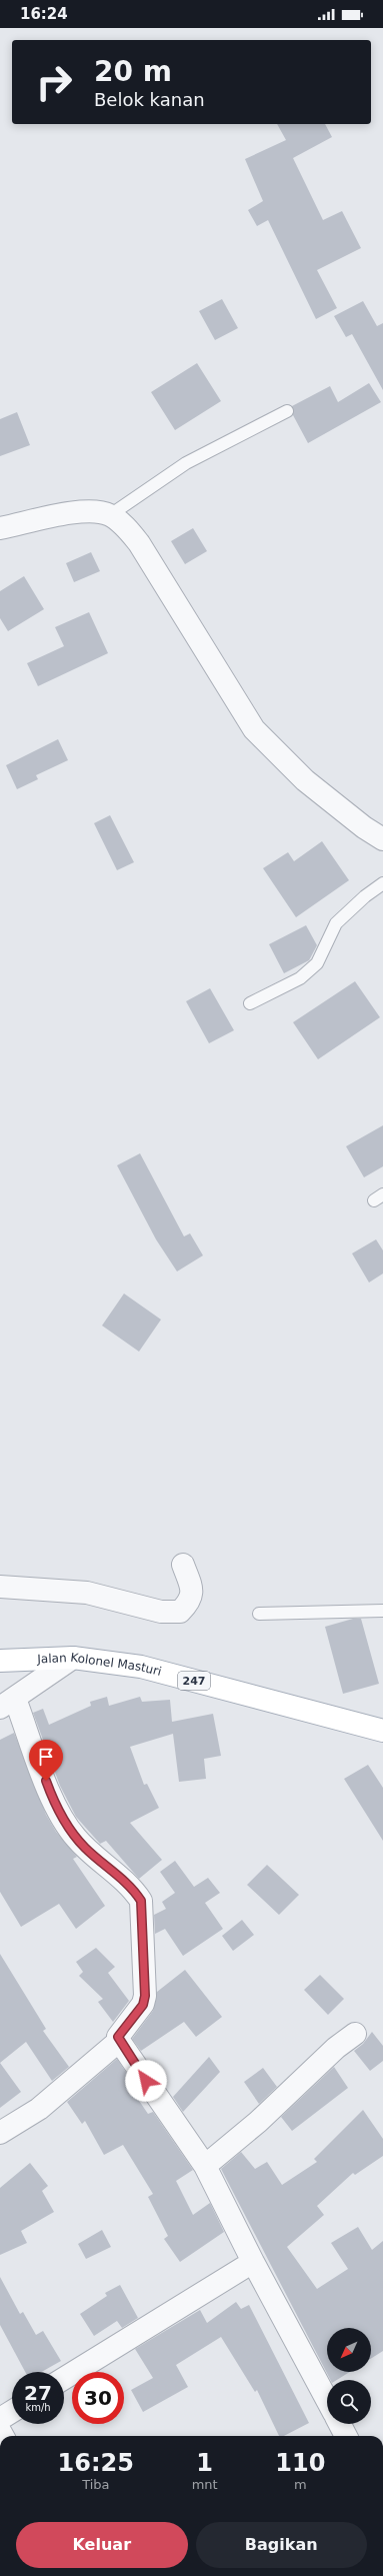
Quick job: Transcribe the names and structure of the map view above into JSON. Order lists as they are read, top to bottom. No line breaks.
{"streets":{"main road":["Jalan Kolonel Masturi","247"]},"north":"bottom left","page":{"status":"16:24","turn":["20 m","Belok kanan"],"speed":"27 km/h","limit":"30","eta":["16:25","Tiba","1","mnt","110","m"],"buttons":["Keluar","Bagikan"]}}
